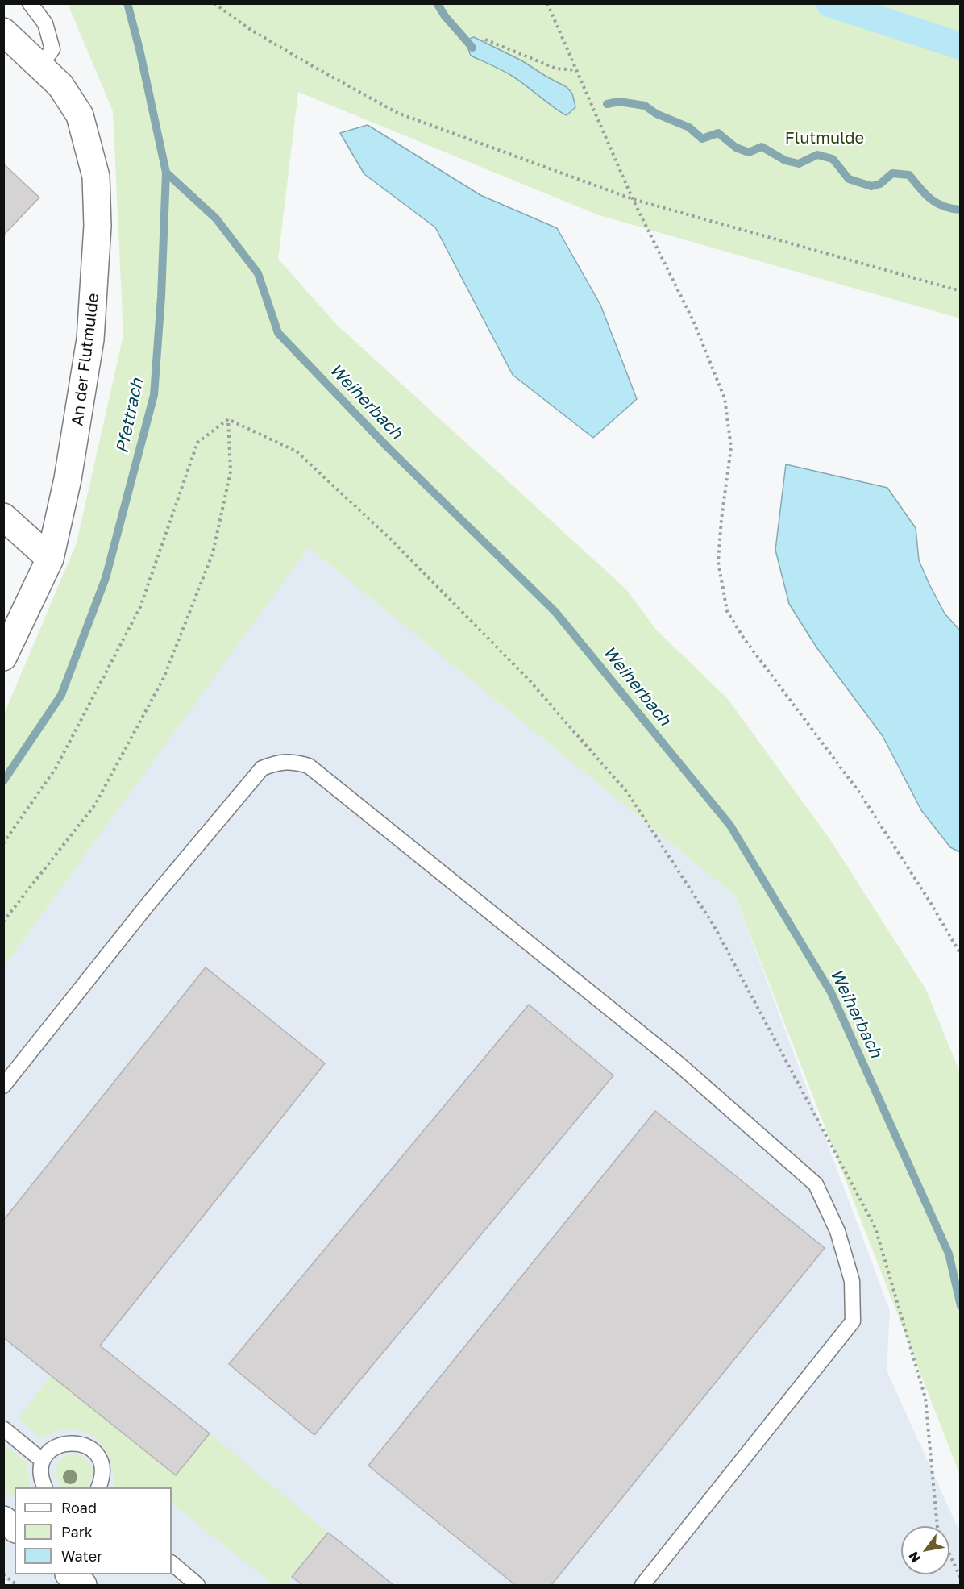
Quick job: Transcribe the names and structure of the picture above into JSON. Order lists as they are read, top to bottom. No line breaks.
{"streets":{"street":["An der Flutmulde"]},"water":["Weiherbach","Pfettrach"],"parks":["Flutmulde"],"legend":["Road","Park","Water"],"north":"bottom left"}
